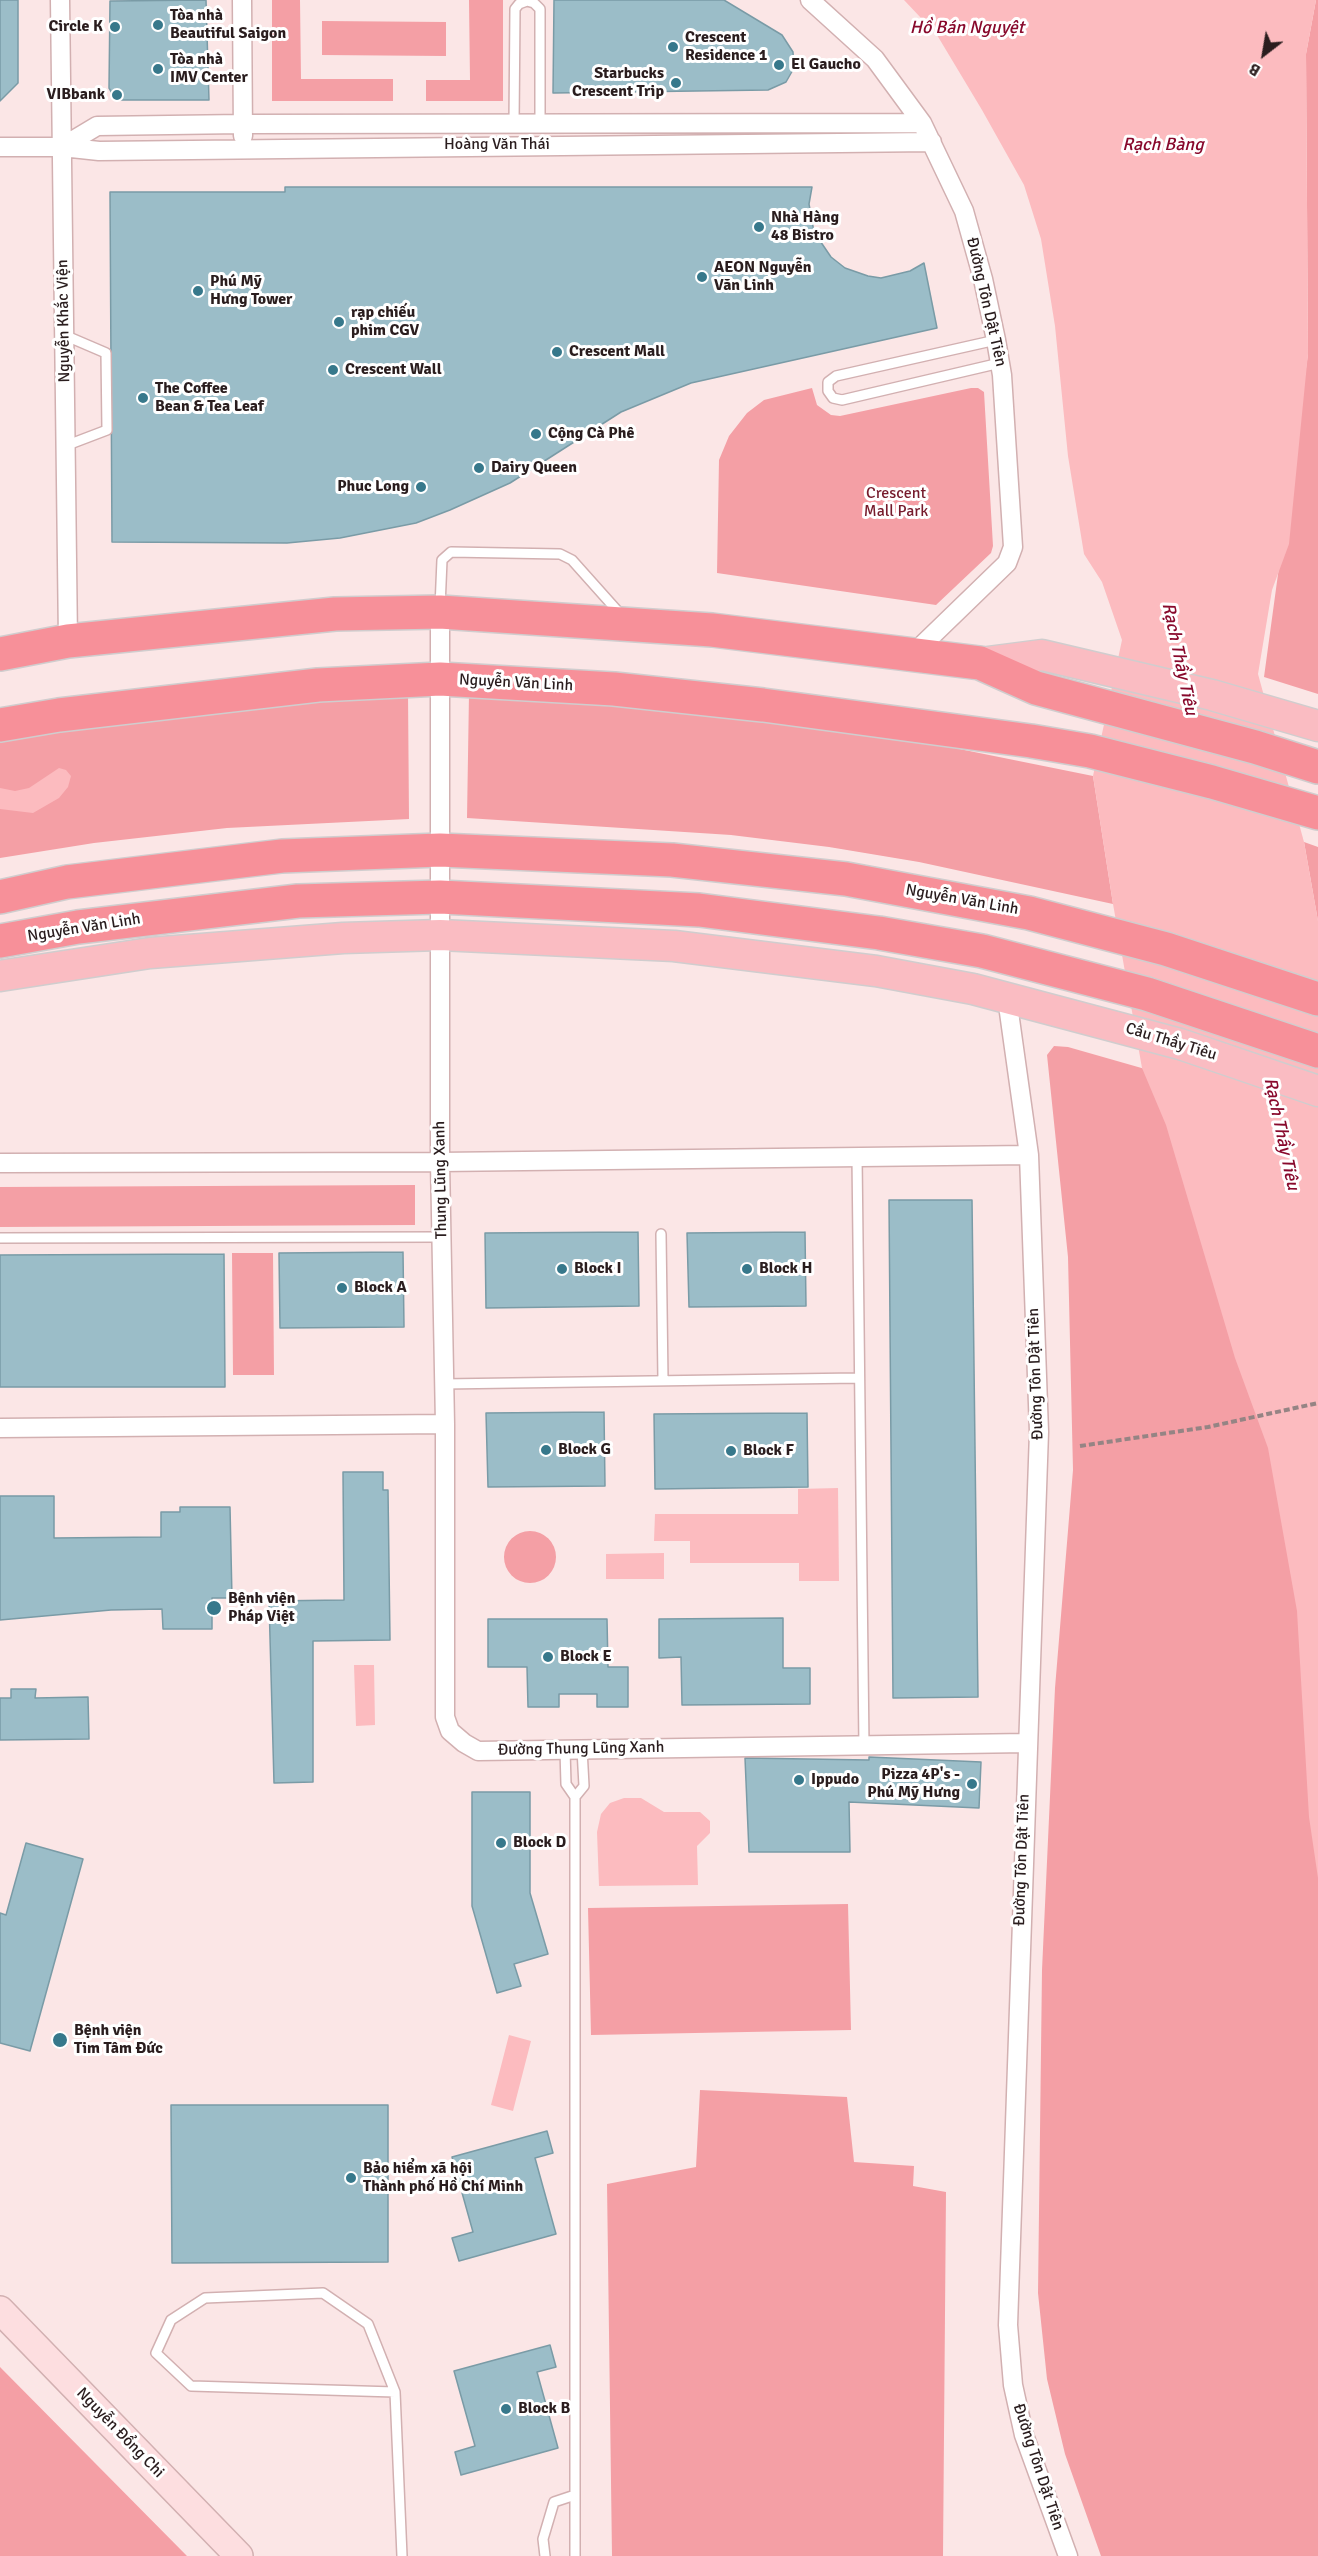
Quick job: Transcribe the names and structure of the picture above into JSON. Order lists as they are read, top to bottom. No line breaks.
{"streets":{"highway":["Nguyễn Văn Linh"],"main road":["Cầu Thầy Tiêu"],"street":["Hoàng Văn Thái","Đường Tôn Dật Tiên","Nguyễn Khắc Viện","Thung Lũng Xanh","Đường Thung Lũng Xanh","Nguyễn Đổng Chi"]},"crossings":[["Hoàng Văn Thái","Đường Tôn Dật Tiên"],["Hoàng Văn Thái","Nguyễn Khắc Viện"],["Đường Tôn Dật Tiên","Nguyễn Văn Linh"],["Đường Tôn Dật Tiên","Cầu Thầy Tiêu"],["Đường Tôn Dật Tiên","Đường Thung Lũng Xanh"],["Nguyễn Văn Linh","Cầu Thầy Tiêu"],["Nguyễn Văn Linh","Thung Lũng Xanh"],["Thung Lũng Xanh","Đường Thung Lũng Xanh"]],"water":["Hồ Bán Nguyệt","Rạch Bàng","Rạch Thầy Tiêu"],"parks":["Crescent Mall Park"],"places":["Tòa nhà Beautiful Saigon","Circle K","Crescent Residence 1","El Gaucho","Tòa nhà IMV Center","Starbucks Crescent Trip","VIBbank","Nhà Hàng 48 Bistro","AEON Nguyễn Văn Linh","Phú Mỹ Hưng Tower","rạp chiếu phim CGV","Crescent Mall","Crescent Wall","The Coffee Bean & Tea Leaf","Cộng Cà Phê","Dairy Queen","Phuc Long","Block I","Block H","Block A","Block G","Block F","Bệnh viện Pháp Việt","Block E","Ippudo","Pizza 4P's - Phú Mỹ Hưng","Block D","Bệnh viện Tim Tâm Đức","Bảo hiểm xã hội Thành phố Hồ Chí Minh","Block B"],"north":"bottom left"}
